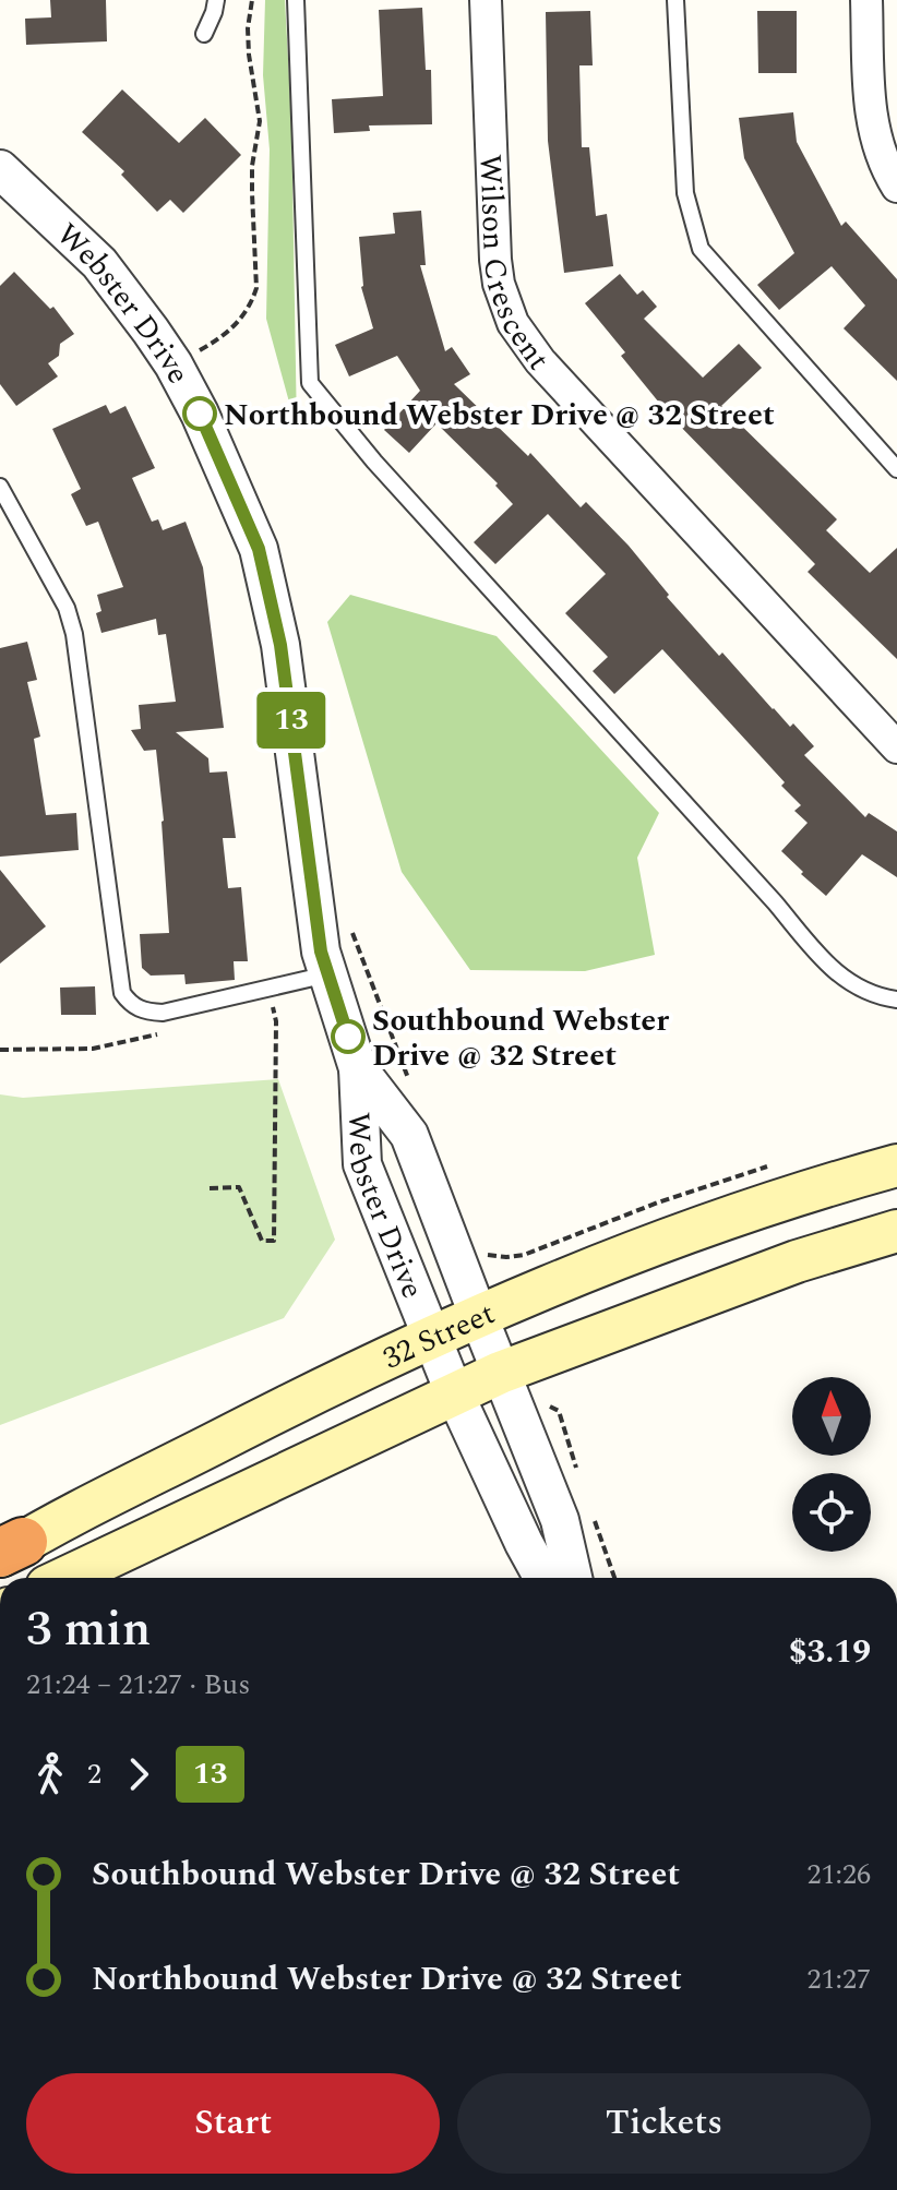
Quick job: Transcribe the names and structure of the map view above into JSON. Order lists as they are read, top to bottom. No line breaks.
{"streets":{"main road":["32 Street"],"street":["Wilson Crescent","Webster Drive"]},"crossings":[["Webster Drive","32 Street"]],"places":["Northbound Webster Drive @ 32 Street","Southbound Webster Drive @ 32 Street"],"lines":["bus line 13"],"north":"top","page":{"on_map":"13","heading":["3 min","21:24 – 21:27 · Bus","$3.19"],"legs":["2","13"],"list":[{"name":"Southbound Webster Drive @ 32 Street","value":"21:26"},{"name":"Northbound Webster Drive @ 32 Street","value":"21:27"}],"buttons":["Start","Tickets"]}}
